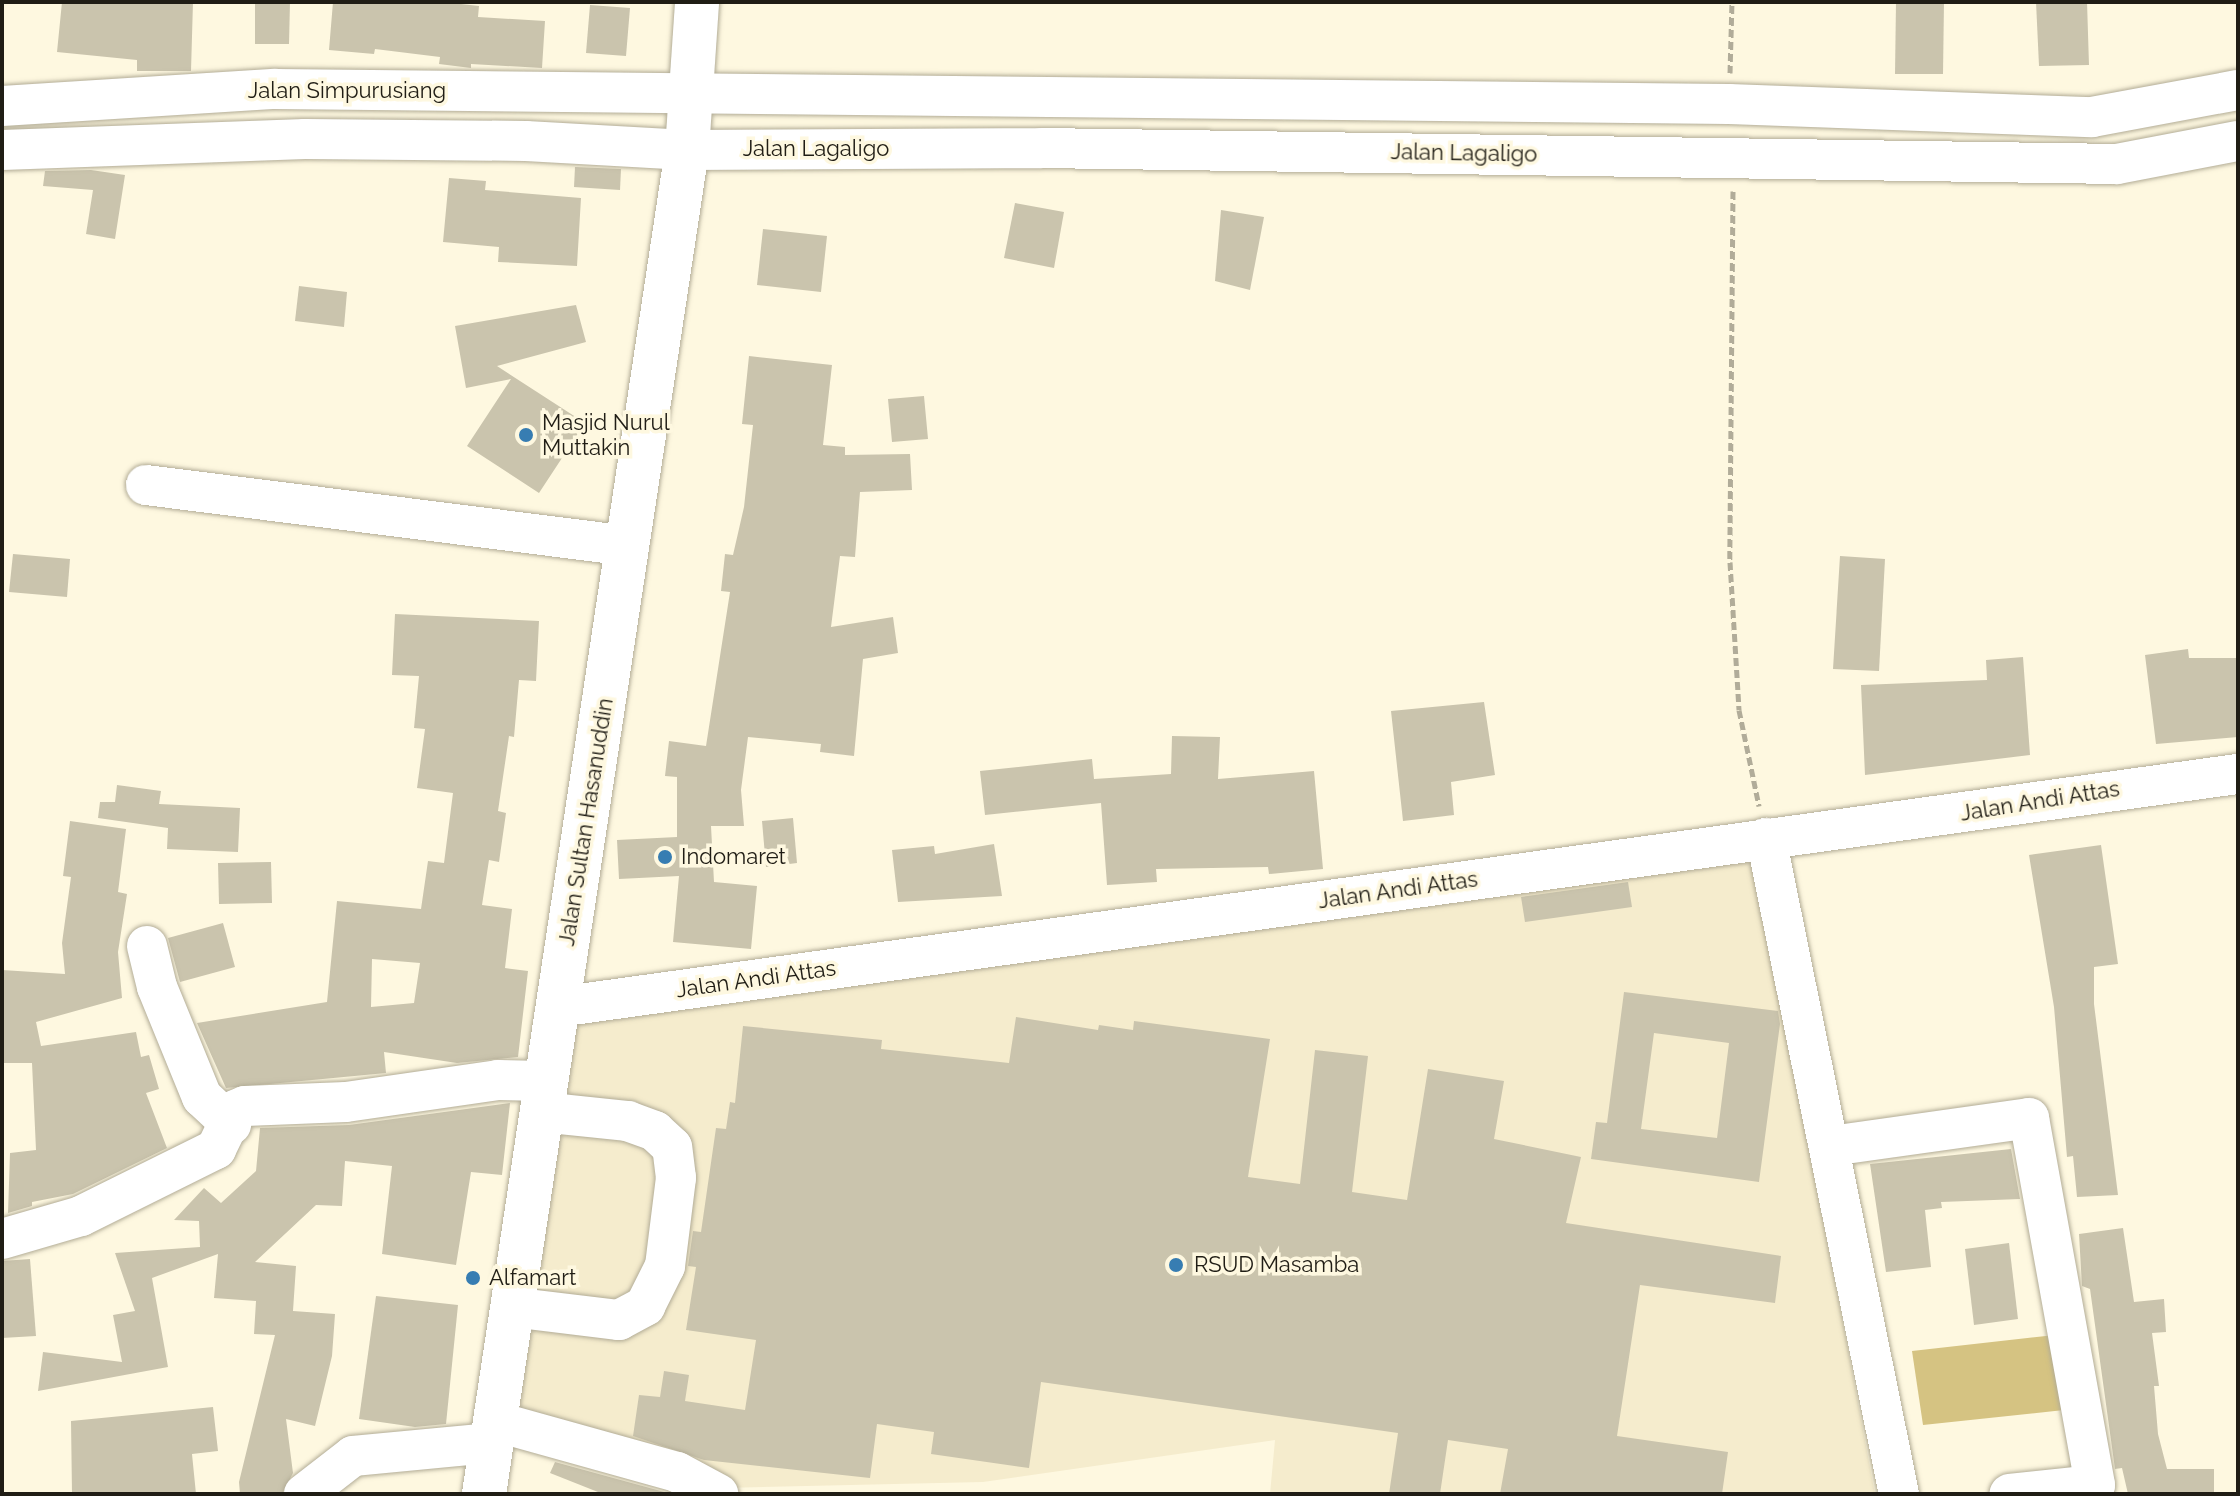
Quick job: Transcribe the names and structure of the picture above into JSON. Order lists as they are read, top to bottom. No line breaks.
{"streets":{"highway":["Jalan Sultan Hasanuddin"],"street":["Jalan Simpurusiang","Jalan Lagaligo","Jalan Andi Attas"]},"crossings":[["Jalan Simpurusiang","Jalan Sultan Hasanuddin"],["Jalan Lagaligo","Jalan Sultan Hasanuddin"],["Jalan Andi Attas","Jalan Sultan Hasanuddin"]],"places":["Masjid Nurul Muttakin","Indomaret","RSUD Masamba","Alfamart"]}
